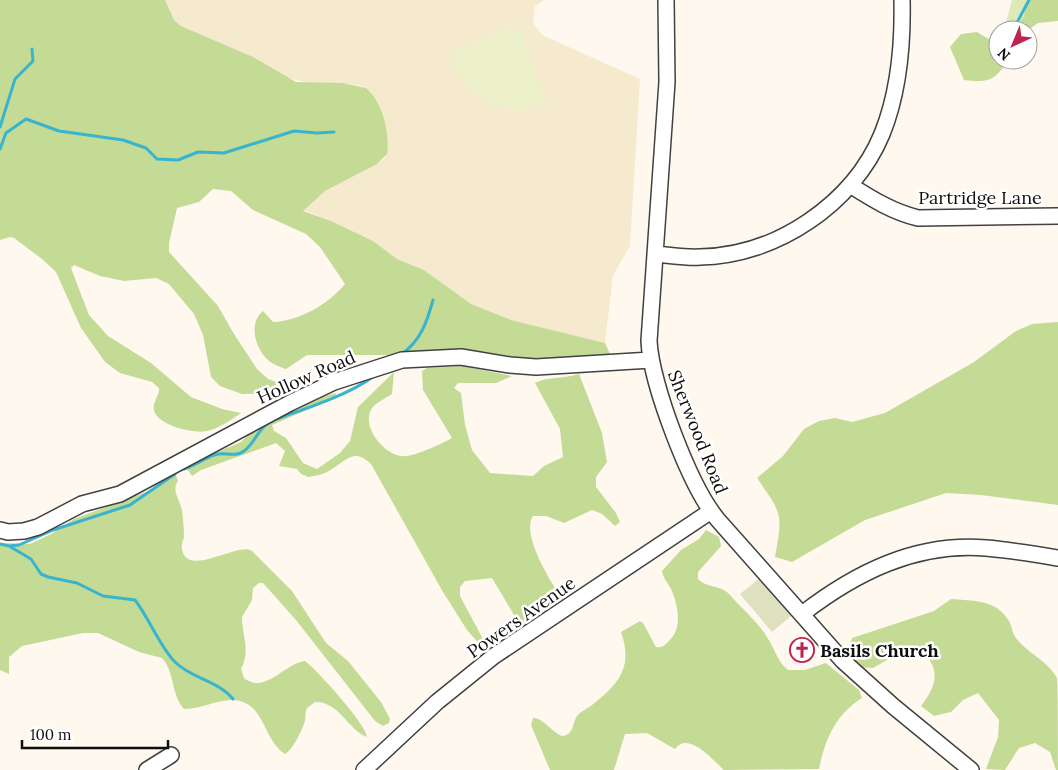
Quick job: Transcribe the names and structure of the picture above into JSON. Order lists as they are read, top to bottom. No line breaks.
{"streets":{"street":["Partridge Lane","Hollow Road","Sherwood Road","Powers Avenue"]},"crossings":[["Hollow Road","Sherwood Road"],["Sherwood Road","Powers Avenue"]],"places":{"church":["Basils Church"]},"scale_bar":"100 m","north":"bottom left"}
